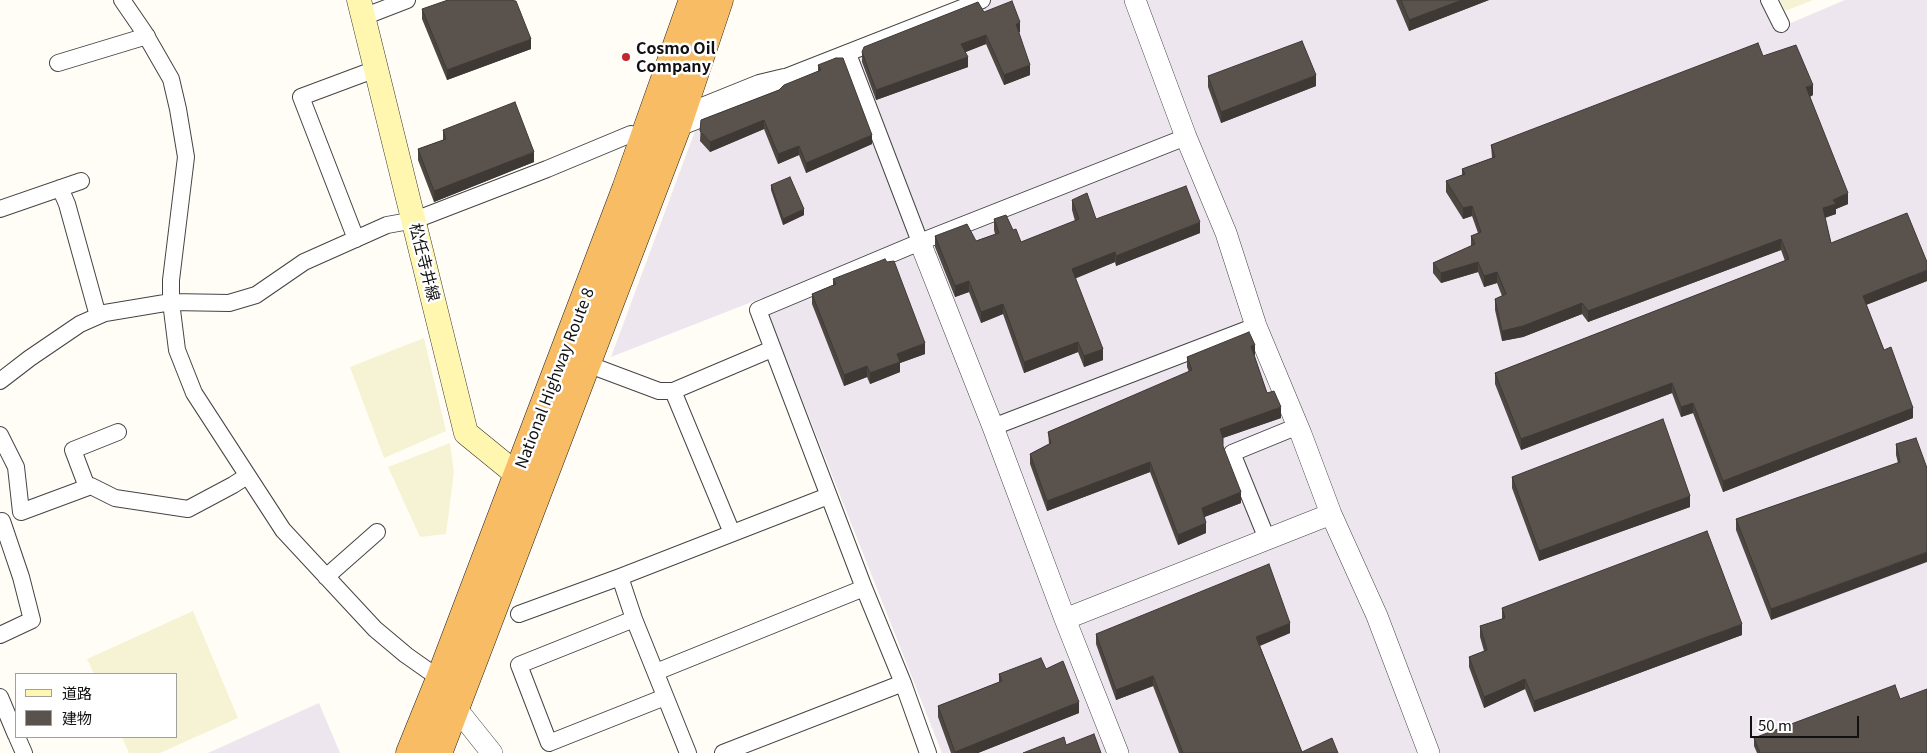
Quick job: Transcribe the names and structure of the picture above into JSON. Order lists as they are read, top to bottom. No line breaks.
{"streets":{"highway":["National Highway Route 8"],"main road":["松任寺井線"]},"crossings":[["松任寺井線","National Highway Route 8"]],"places":["Cosmo Oil Company"],"legend":["道路","建物"],"scale_bar":"50 m"}
